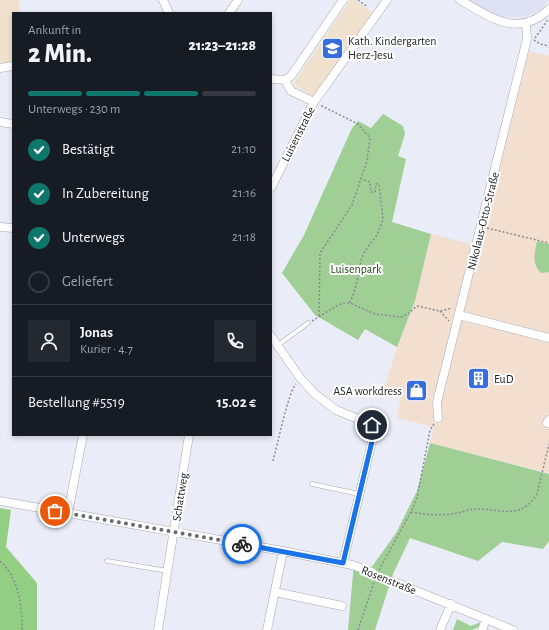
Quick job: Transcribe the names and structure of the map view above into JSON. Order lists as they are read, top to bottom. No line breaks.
{"streets":{"street":["Luisenstraße","Nikolaus-Otto-Straße","Schattweg","Rosenstraße"]},"crossings":[["Schattweg","Rosenstraße"]],"parks":["Luisenpark"],"places":{"school or university":["Kath. Kindergarten Herz-Jesu"],"building":["EuD"],"shop":["ASA workdress"]},"page":{"heading":["2 Min.","Ankunft in","21:23–21:28"],"panel":["Jonas","Kurier · 4.7","Bestellung #5519","15.02 €"],"bar":"Unterwegs · 230 m","list":[["Bestätigt","21:10"],["In Zubereitung","21:16"],["Unterwegs","21:18"],"Geliefert"]}}
